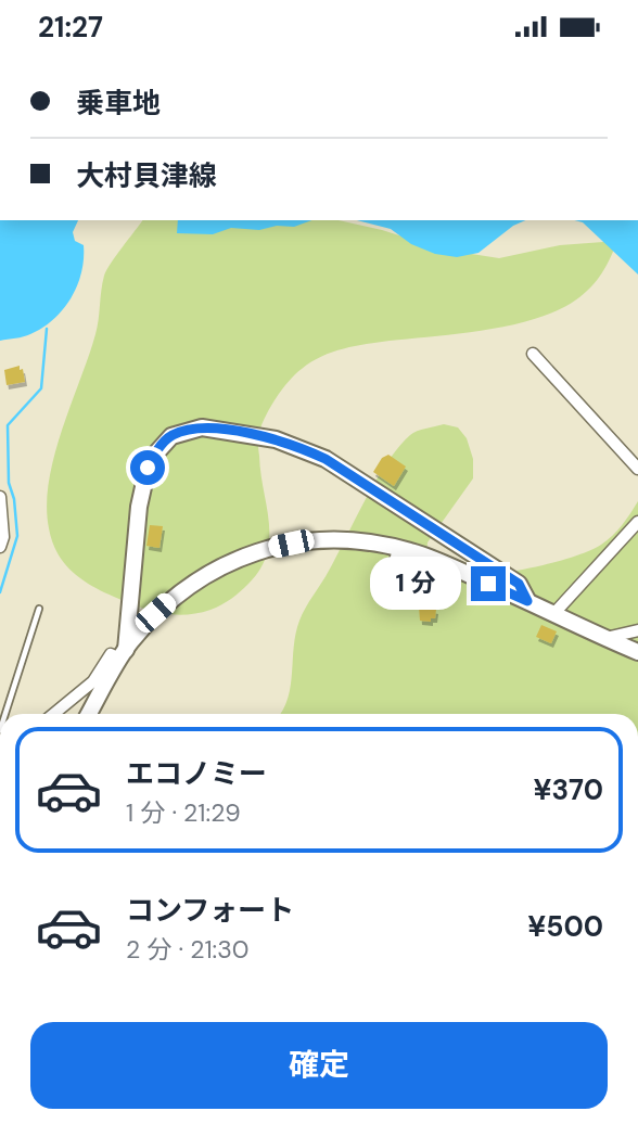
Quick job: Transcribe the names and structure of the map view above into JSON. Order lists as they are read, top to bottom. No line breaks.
{"page":{"status":"21:27","banner":["乗車地","大村貝津線"],"bubble":"1 分","list":[{"name":"エコノミー","note":"1 分 · 21:29","value":"¥370"},{"name":"コンフォート","note":"2 分 · 21:30","value":"¥500"}],"buttons":"確定"}}
